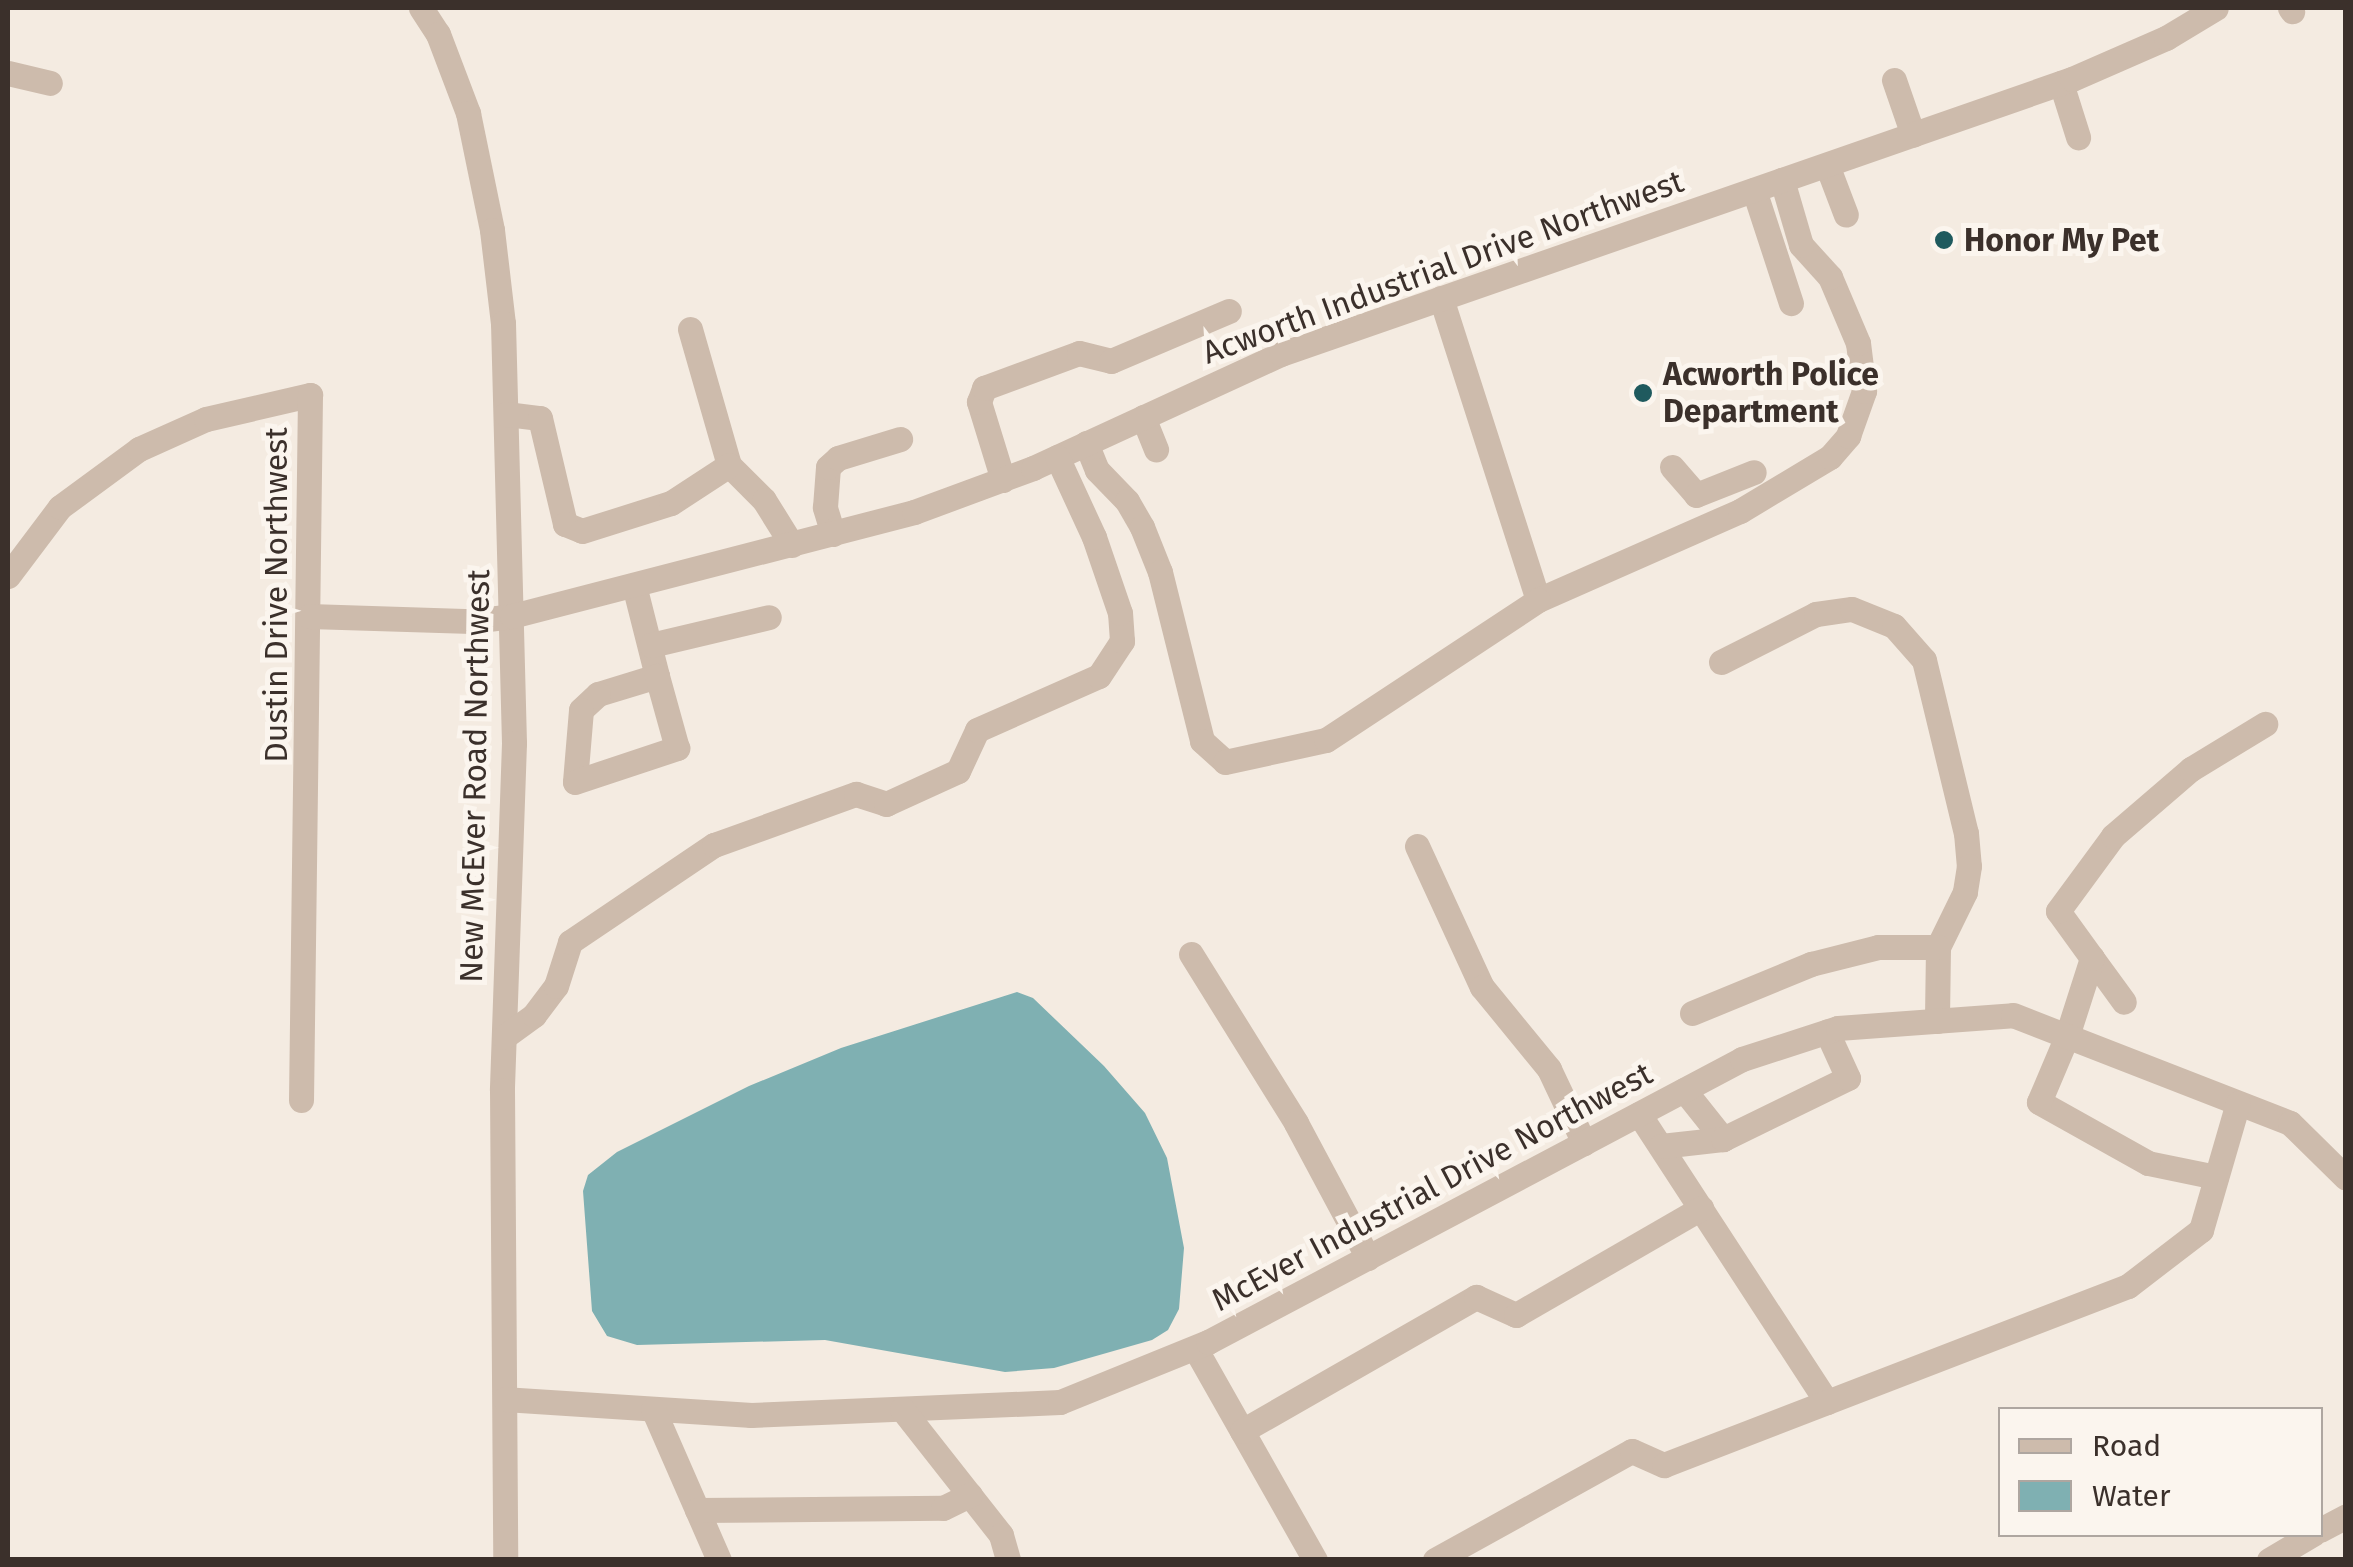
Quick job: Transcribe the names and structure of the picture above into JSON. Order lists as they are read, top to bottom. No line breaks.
{"streets":{"street":["Acworth Industrial Drive Northwest","Dustin Drive Northwest","New McEver Road Northwest","McEver Industrial Drive Northwest"]},"crossings":[["Acworth Industrial Drive Northwest","Dustin Drive Northwest"],["Acworth Industrial Drive Northwest","New McEver Road Northwest"],["New McEver Road Northwest","McEver Industrial Drive Northwest"]],"places":["Honor My Pet","Acworth Police Department"],"legend":["Road","Water"]}
